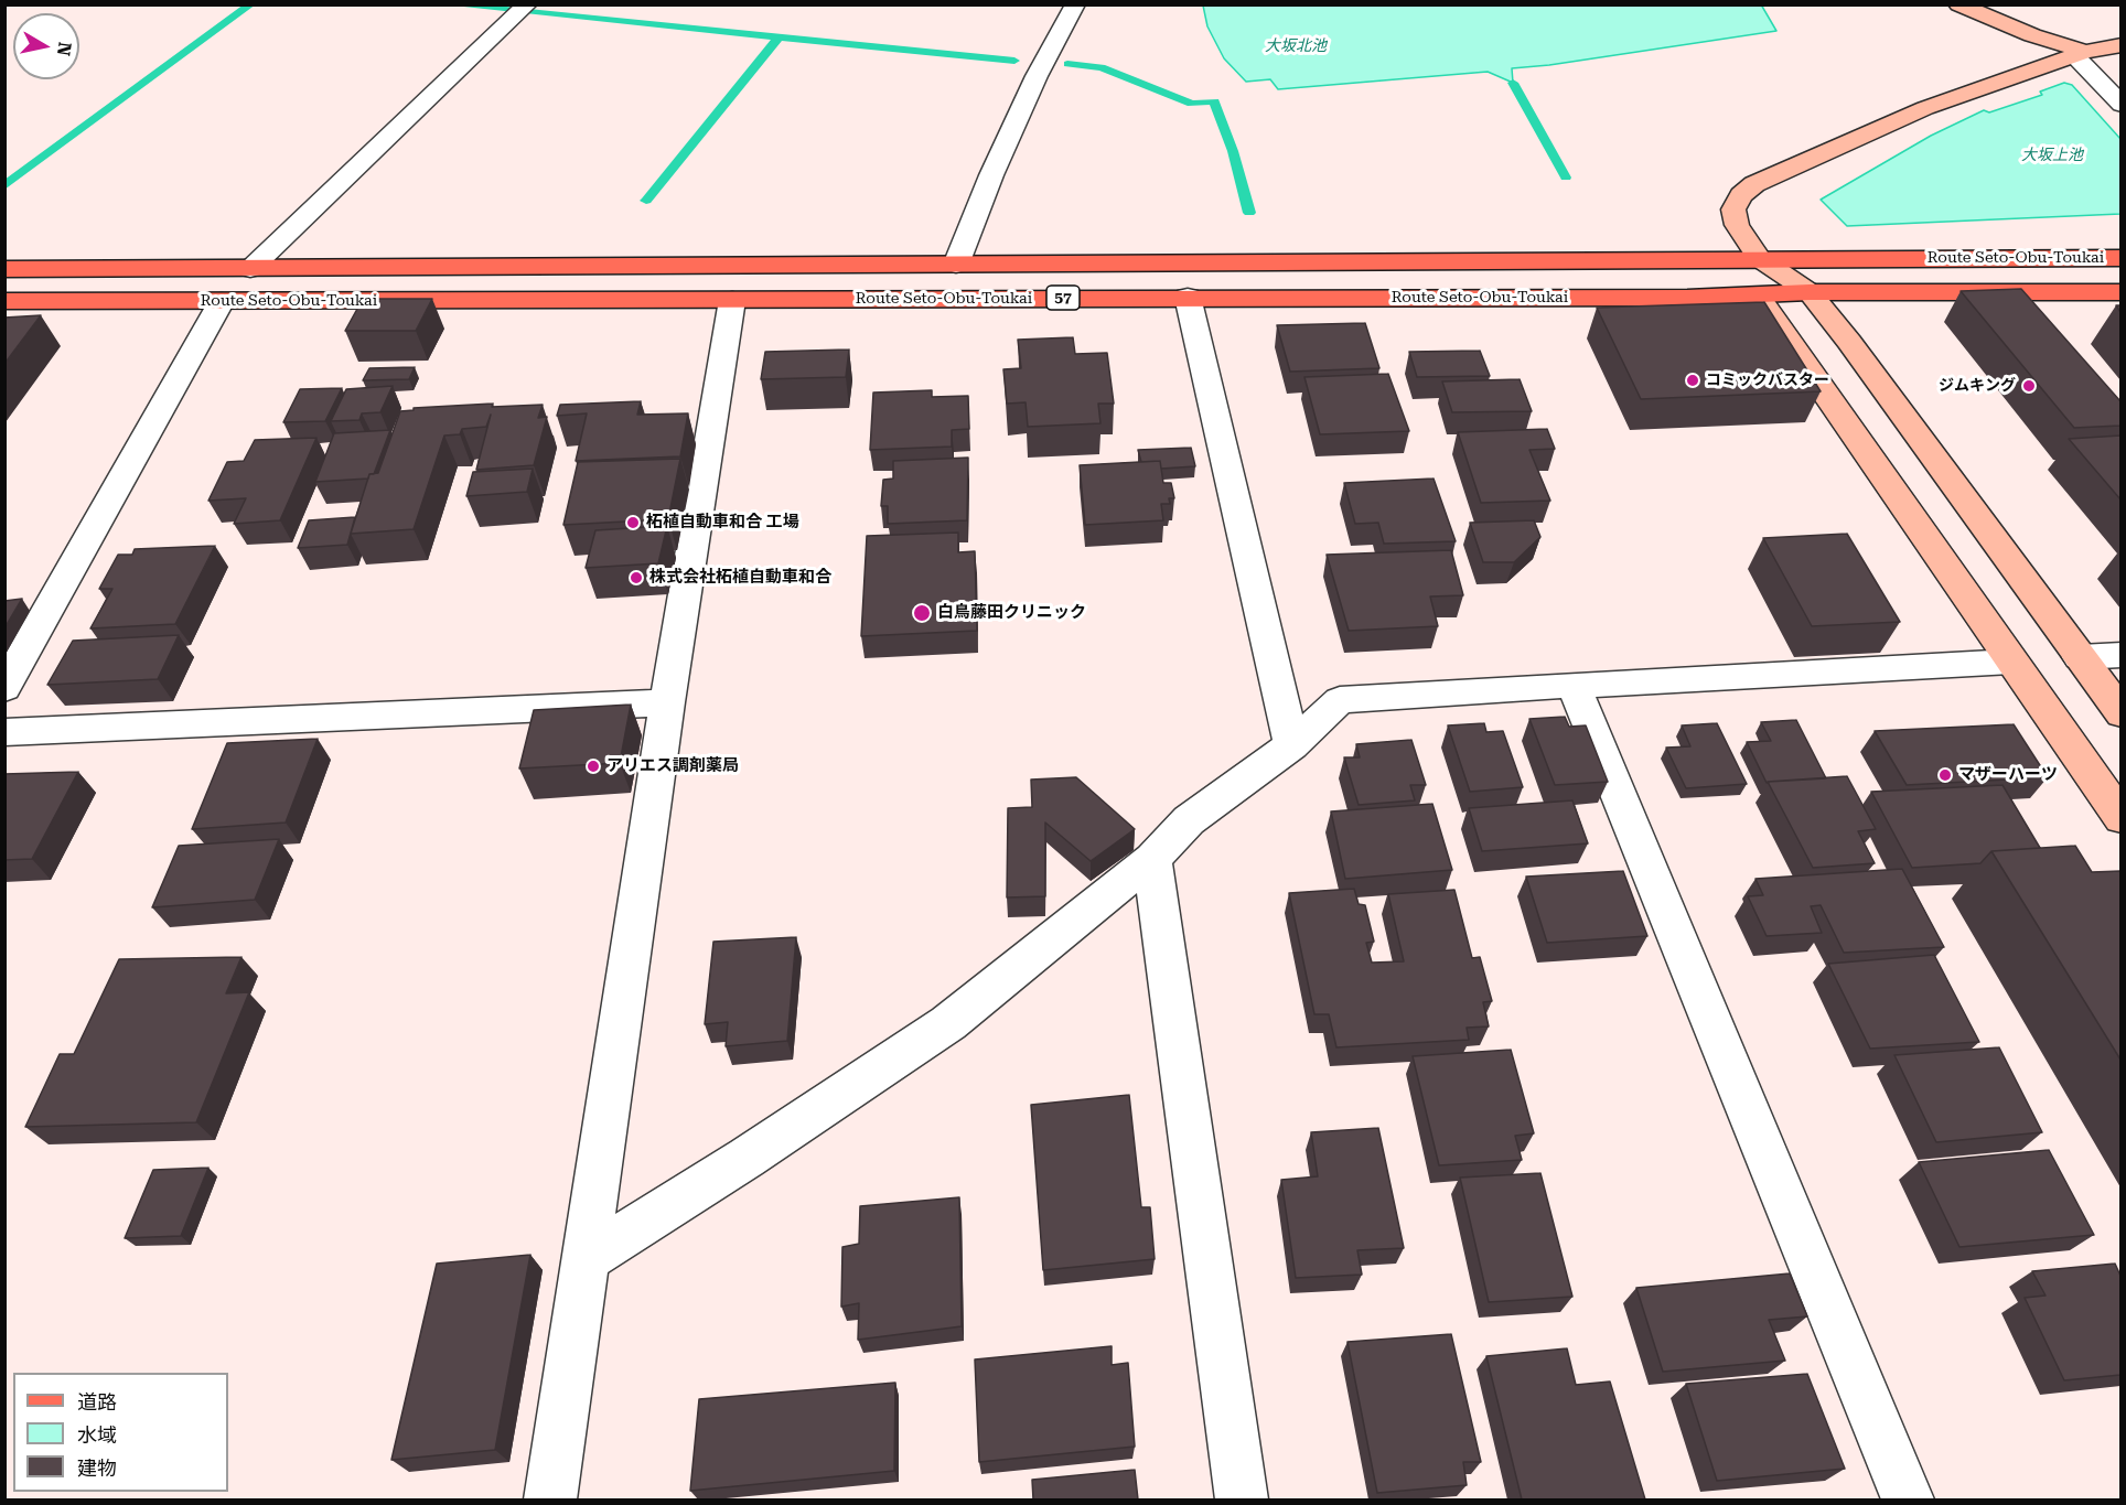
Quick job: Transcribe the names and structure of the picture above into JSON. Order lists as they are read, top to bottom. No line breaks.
{"streets":{"main road":["Route Seto-Obu-Toukai","57"]},"water":["大坂北池","大坂上池"],"places":["コミックバスター","ジムキング","柘植自動車和合 工場","株式会社柘植自動車和合","白鳥藤田クリニック","アリエス調剤薬局","マザーハーツ"],"legend":["道路","水域","建物"],"north":"right"}
